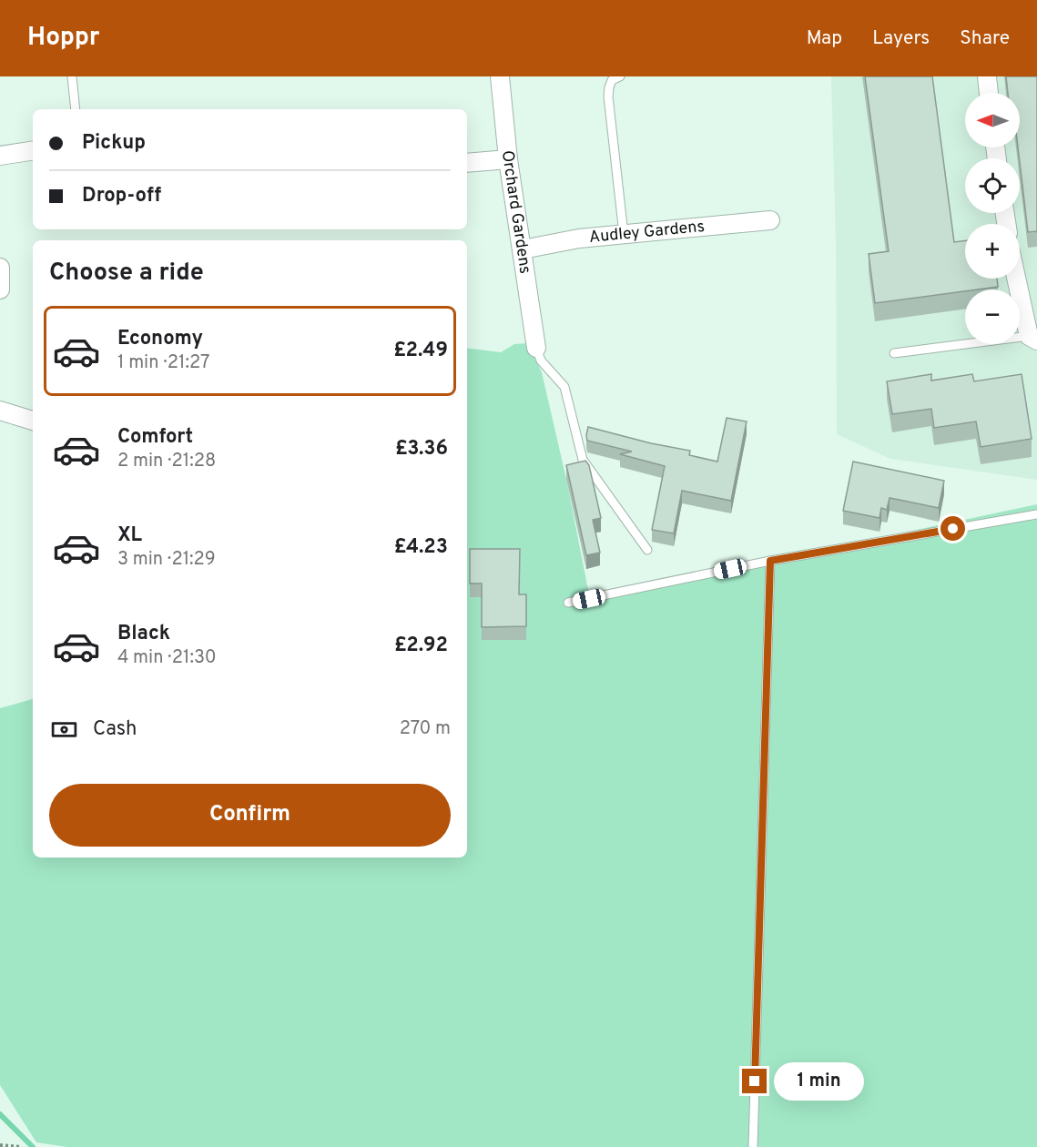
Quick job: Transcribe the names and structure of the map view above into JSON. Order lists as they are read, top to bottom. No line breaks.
{"streets":{"street":["Orchard Gardens","Audley Gardens"]},"crossings":[["Orchard Gardens","Audley Gardens"]],"north":"left","page":{"header":"Hoppr","nav":["Map","Layers","Share"],"map_buttons":["+","−"],"banner":["Pickup","Drop-off"],"heading":"Choose a ride","list":[{"name":"Economy","note":"1 min · 21:27","value":"£2.49"},{"name":"Comfort","note":"2 min · 21:28","value":"£3.36"},{"name":"XL","note":"3 min · 21:29","value":"£4.23"},{"name":"Black","note":"4 min · 21:30","value":"£2.92"}],"pay":["Cash","270 m"],"buttons":"Confirm","bubble":"1 min"}}
